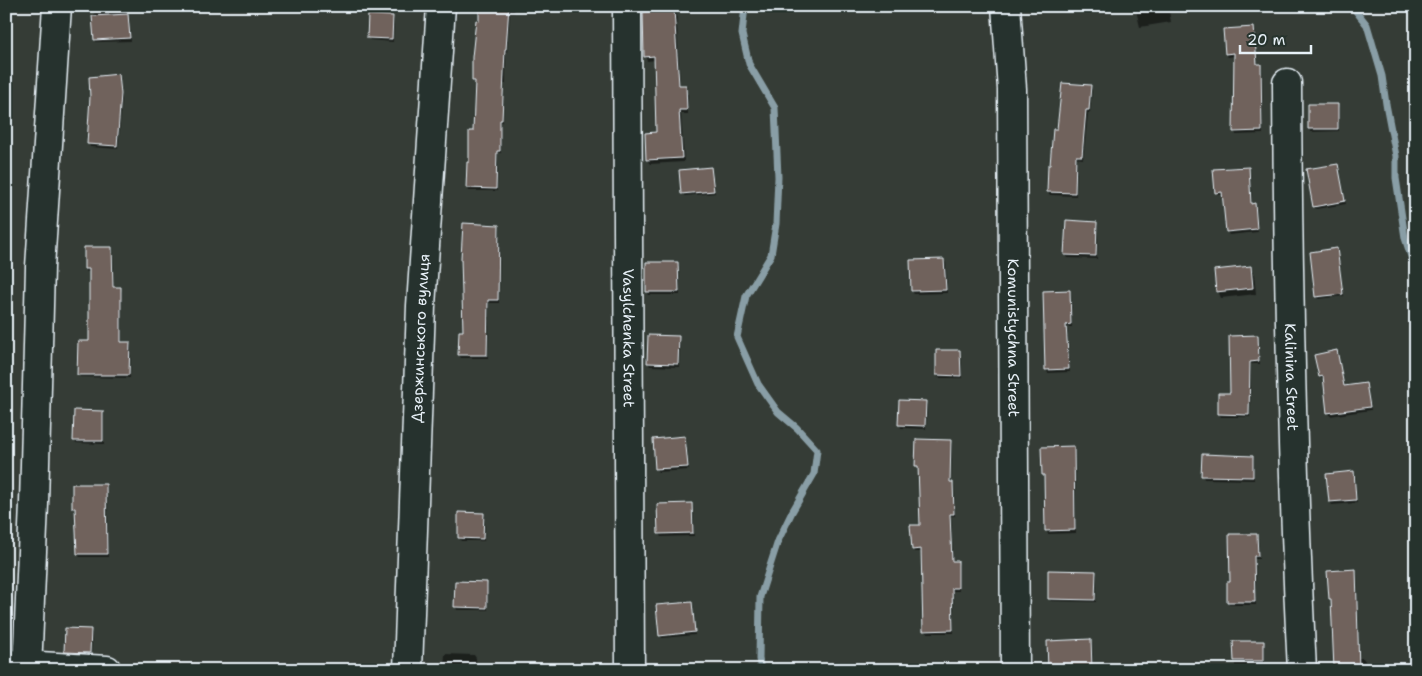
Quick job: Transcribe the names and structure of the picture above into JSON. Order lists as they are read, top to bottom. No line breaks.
{"streets":{"street":["Дзержинського вулиця","Vasylchenka Street","Komunistychna Street","Kalinina Street"]},"scale_bar":"20 m"}
